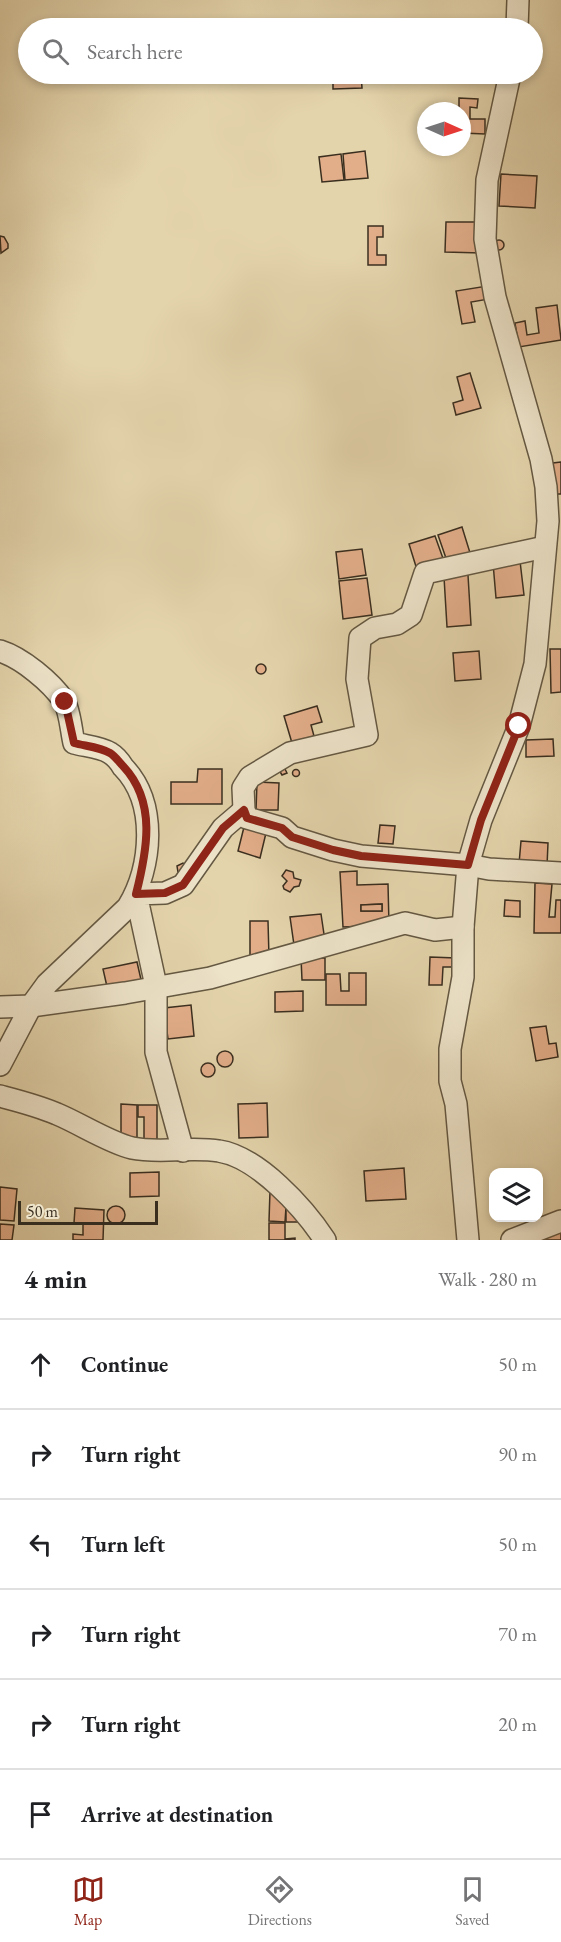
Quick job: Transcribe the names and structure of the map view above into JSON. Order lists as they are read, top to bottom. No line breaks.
{"scale_bar":"50 m","north":"right","page":{"search":"Search here","scale":"50 m","heading":["4 min","Walk · 280 m"],"list":[["Continue","50 m"],["Turn right","90 m"],["Turn left","50 m"],["Turn right","70 m"],["Turn right","20 m"],"Arrive at destination"],"nav":["Map","Directions","Saved"]}}
